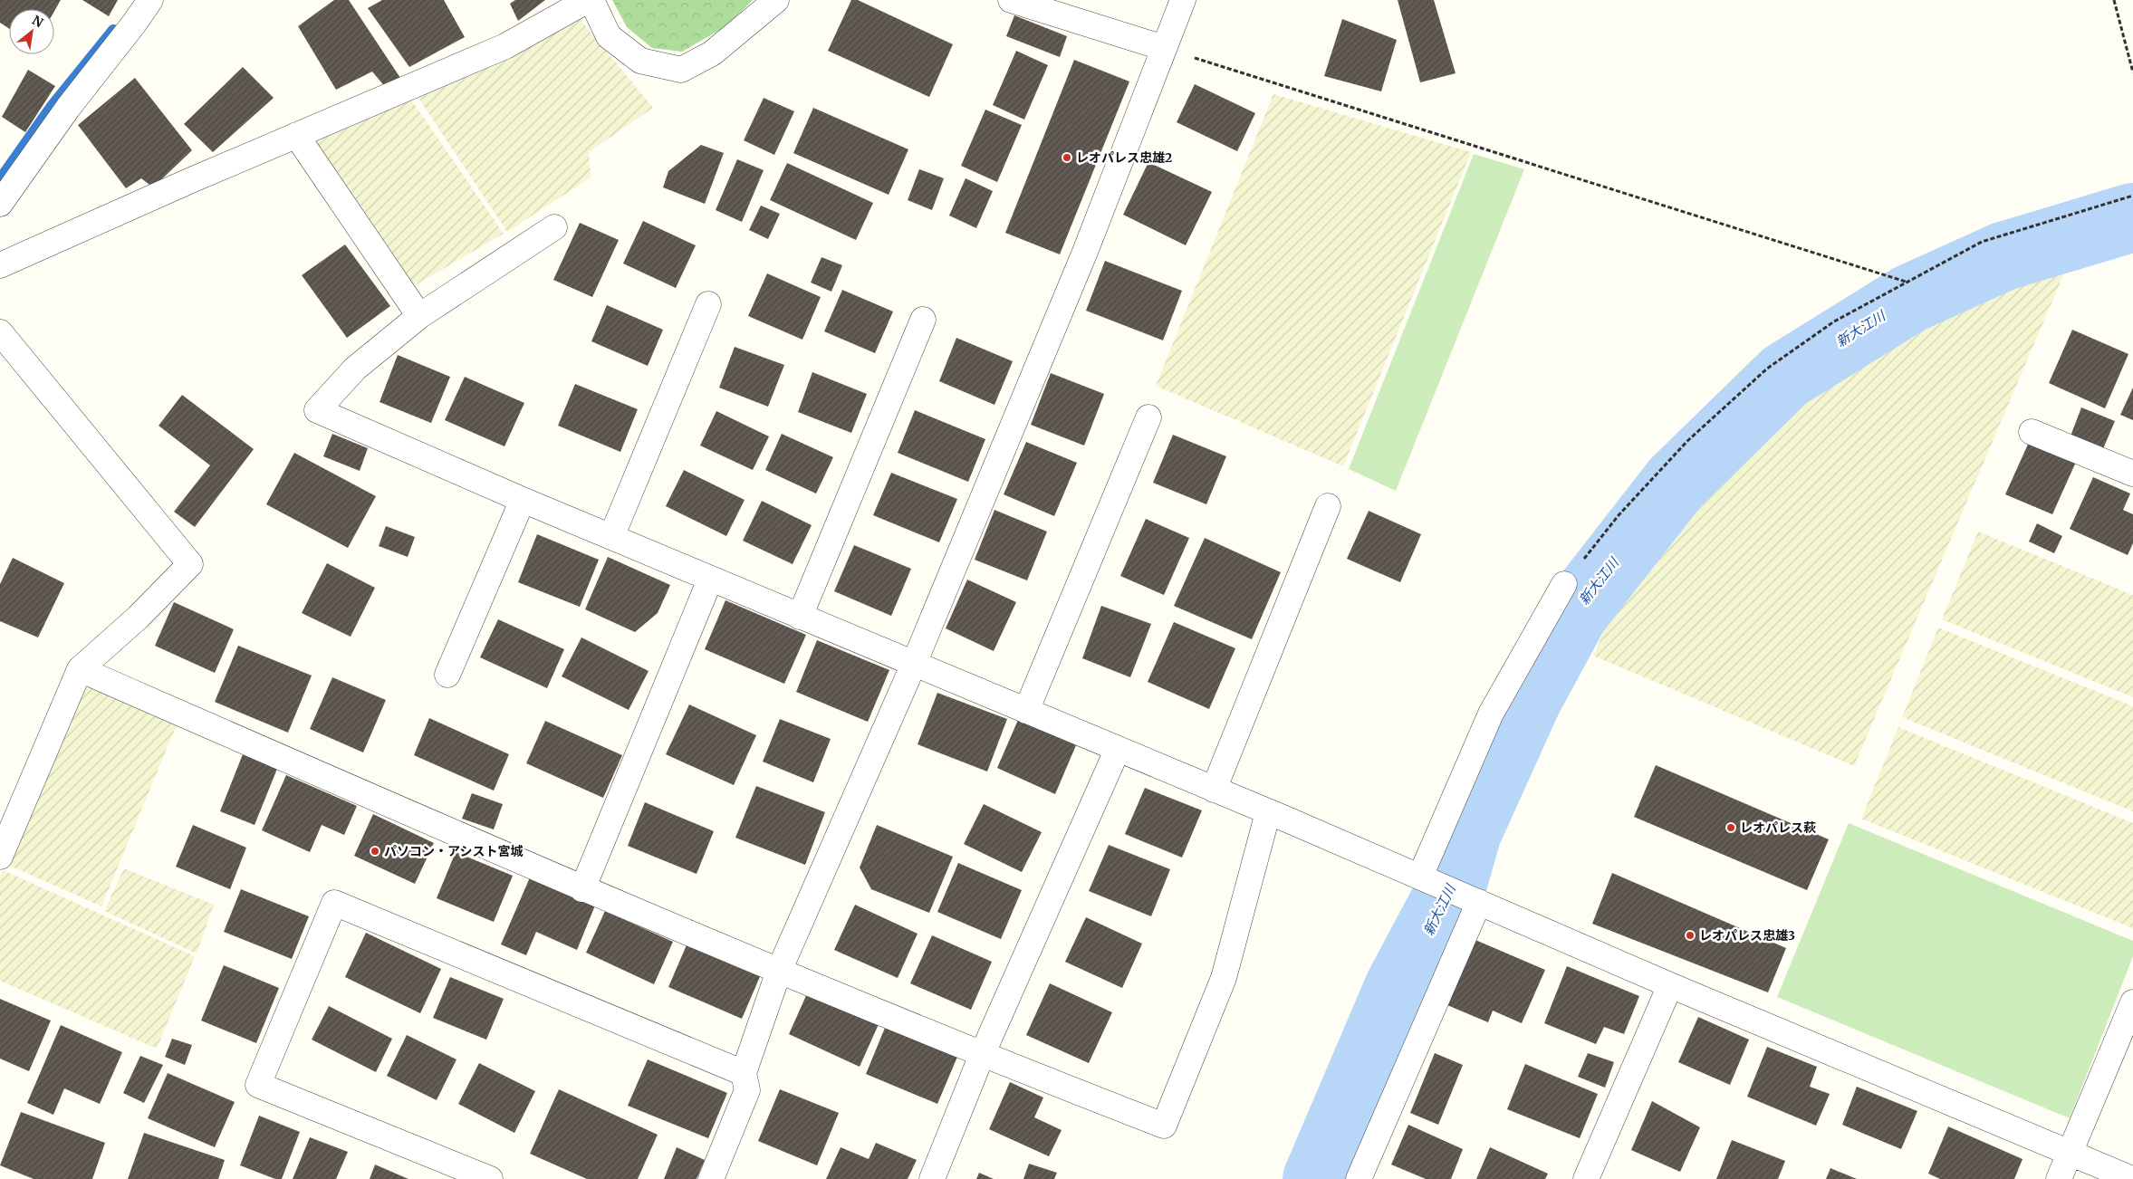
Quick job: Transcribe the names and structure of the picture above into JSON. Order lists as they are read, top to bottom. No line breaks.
{"water":["新大江川"],"places":["レオパレス忠雄2","レオパレス萩","パソコン・アシスト宮城","レオパレス忠雄3"],"north":"top right"}
